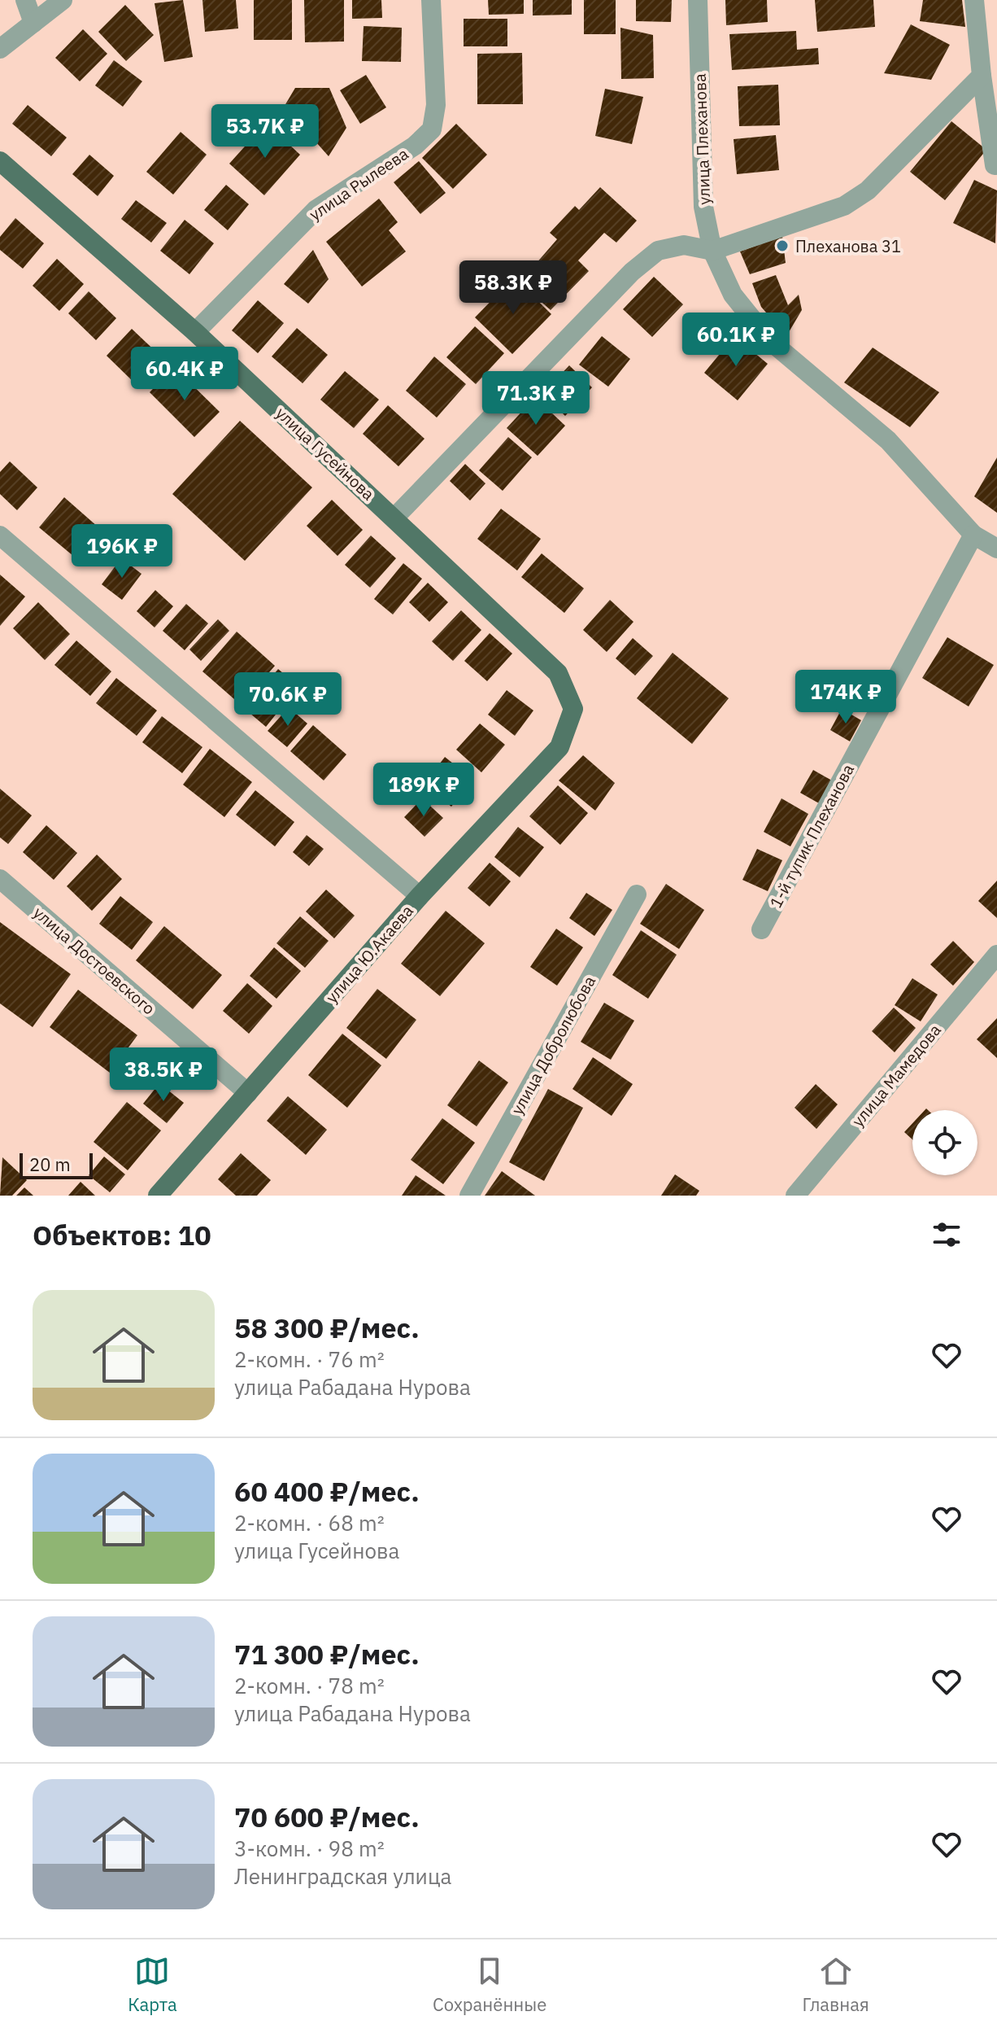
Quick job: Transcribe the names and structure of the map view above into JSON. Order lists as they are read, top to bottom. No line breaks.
{"streets":{"main road":["улица Гусейнова","улица Ю.Акаева"],"street":["улица Плеханова","улица Рылеева","1-й тупик Плеханова","улица Достоевского","улица Добролюбова","улица Мамедова"]},"crossings":[["улица Плеханова","1-й тупик Плеханова"],["улица Рылеева","улица Гусейнова"],["улица Гусейнова","улица Ю.Акаева"],["улица Ю.Акаева","улица Достоевского"]],"places":["Плеханова 31"],"scale_bar":"20 m","page":{"price":["53.7K ₽","58.3K ₽","60.1K ₽","60.4K ₽","71.3K ₽","196K ₽","174K ₽","70.6K ₽","189K ₽","38.5K ₽"],"scale":"20 m","heading":"Объектов: 10","list":[{"name":"58 300 ₽/мес.","note":"2-комн. · 76 m² · улица Рабадана Нурова"},{"name":"60 400 ₽/мес.","note":"2-комн. · 68 m² · улица Гусейнова"},{"name":"71 300 ₽/мес.","note":"2-комн. · 78 m² · улица Рабадана Нурова"},{"name":"70 600 ₽/мес.","note":"3-комн. · 98 m² · Ленинградская улица"}],"tabs":["Карта","Сохранённые","Главная"]}}
